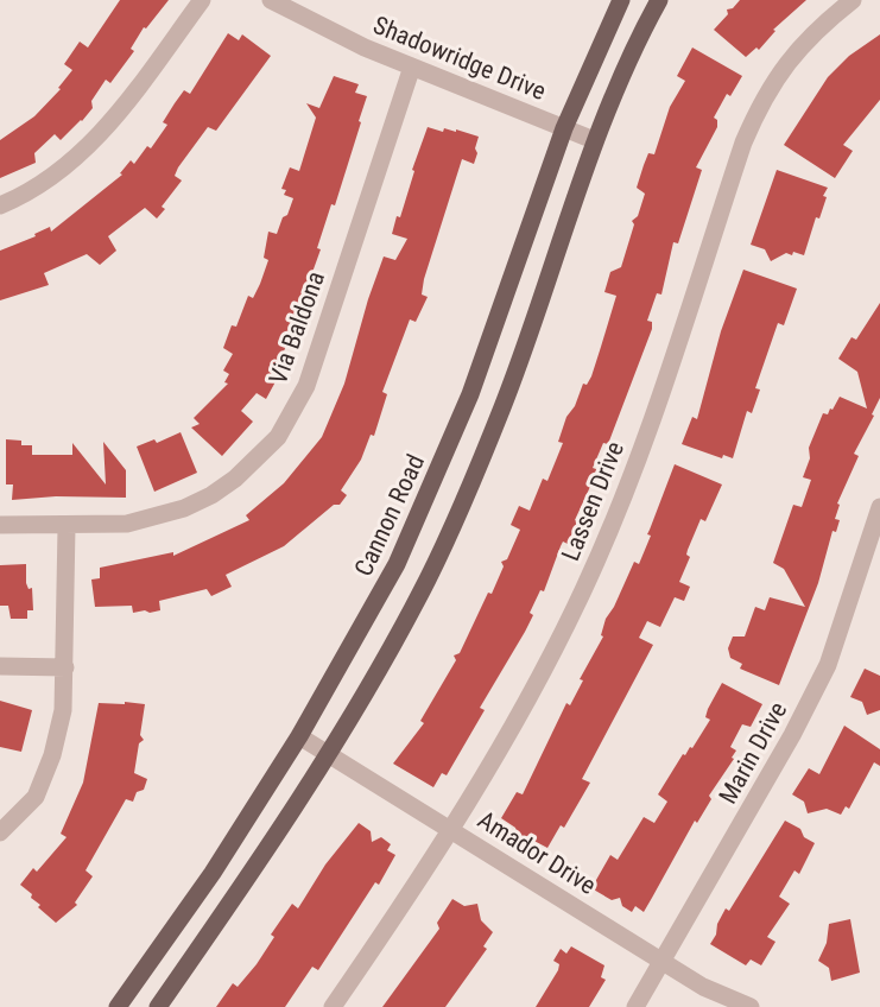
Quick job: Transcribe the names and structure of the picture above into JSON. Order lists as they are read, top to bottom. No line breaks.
{"streets":{"main road":["Cannon Road"],"street":["Shadowridge Drive","Via Baldona","Lassen Drive","Marin Drive","Amador Drive"]},"crossings":[["Shadowridge Drive","Via Baldona"],["Shadowridge Drive","Cannon Road"],["Lassen Drive","Amador Drive"],["Cannon Road","Amador Drive"],["Marin Drive","Amador Drive"]]}
